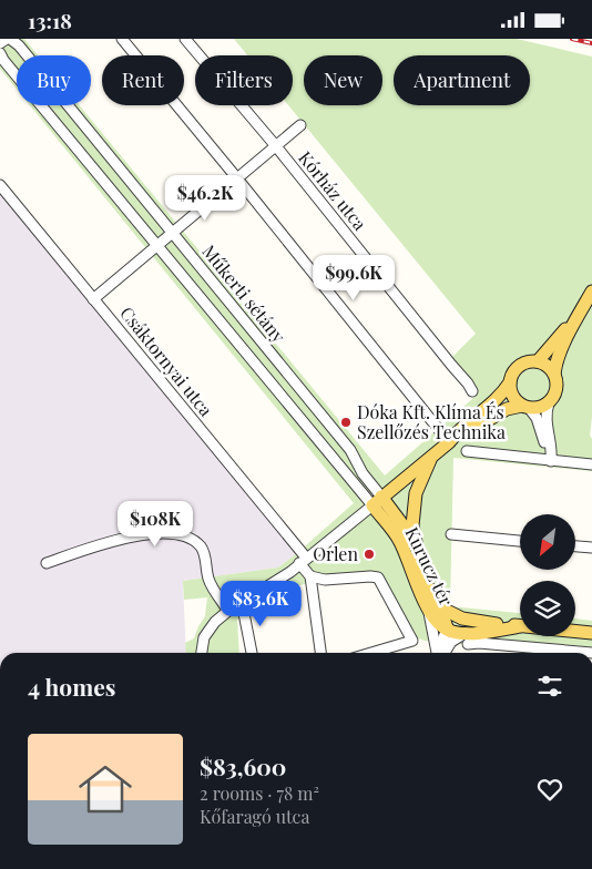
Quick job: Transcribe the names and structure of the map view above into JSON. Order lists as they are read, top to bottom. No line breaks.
{"streets":{"main road":["Kurucz tér"],"street":["Kórház utca","Műkerti sétány","Csáktornyai utca"]},"crossings":[["Műkerti sétány","Kurucz tér"]],"places":["Dóka Kft. Klíma És Szellőzés Technika","Orlen"],"north":"bottom left","page":{"status":"13:18","chip":["Buy","Rent","Filters","New","Apartment"],"price":["$46.2K","$99.6K","$108K","$83.6K"],"heading":"4 homes","list":[{"name":"$83,600","note":"2 rooms · 78 m² · Kőfaragó utca"}]}}
